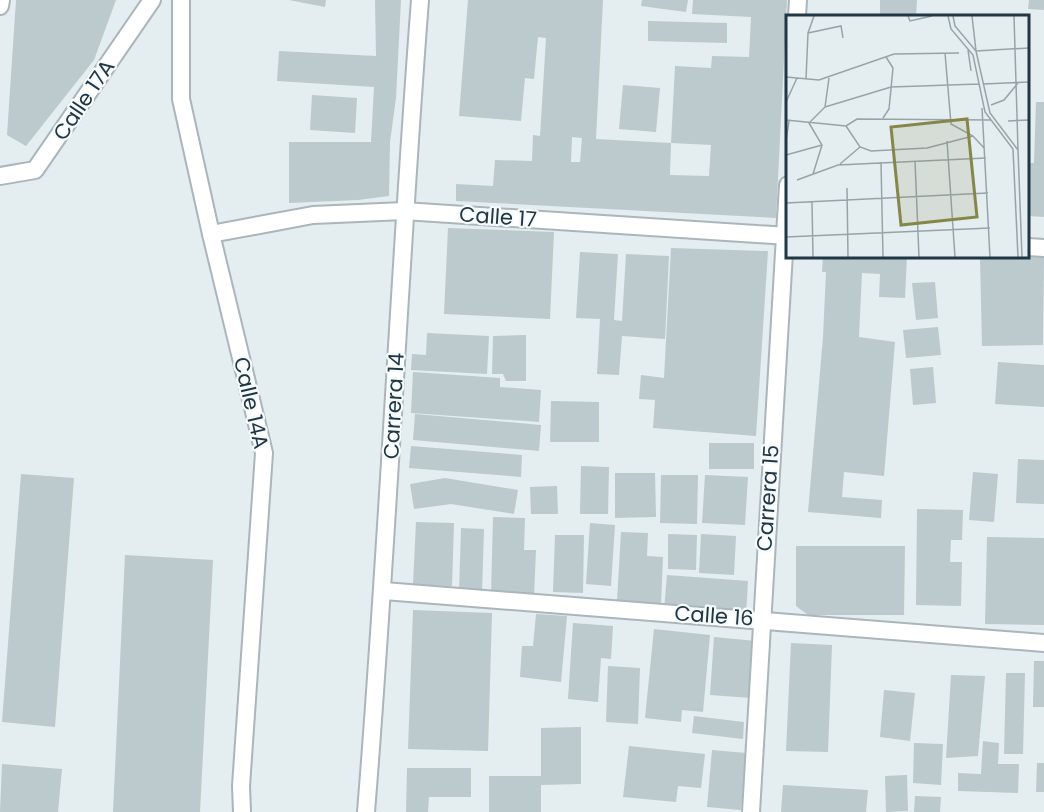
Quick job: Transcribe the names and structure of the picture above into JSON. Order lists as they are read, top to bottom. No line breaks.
{"streets":{"street":["Calle 17A","Calle 17","Calle 14A","Carrera 14","Carrera 15","Calle 16"]},"crossings":[["Calle 17","Calle 14A"],["Calle 17","Carrera 14"],["Calle 17","Carrera 15"],["Carrera 14","Calle 16"],["Carrera 15","Calle 16"]]}
